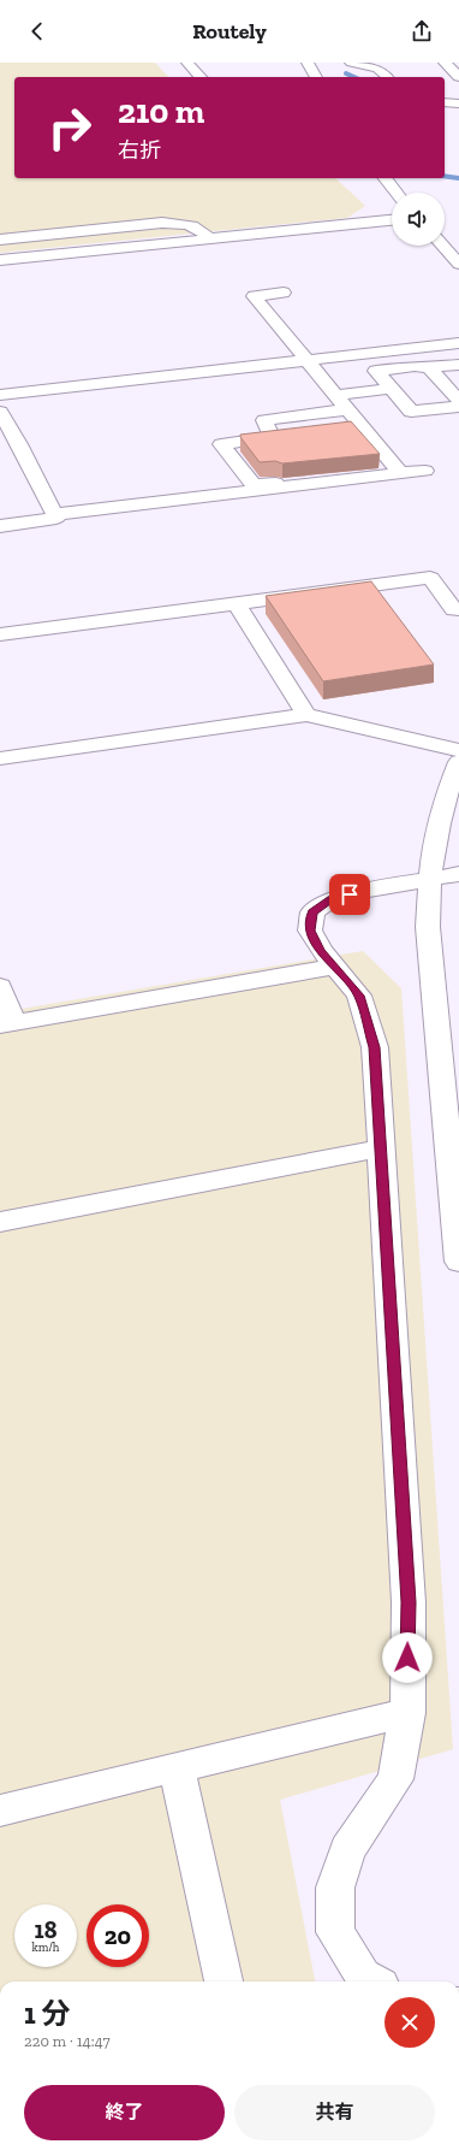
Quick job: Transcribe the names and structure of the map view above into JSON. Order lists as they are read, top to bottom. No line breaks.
{"page":{"header":"Routely","turn":["210 m","右折"],"speed":"18 km/h","limit":"20","heading":["1 分","220 m · 14:47"],"buttons":["終了","共有"]}}
